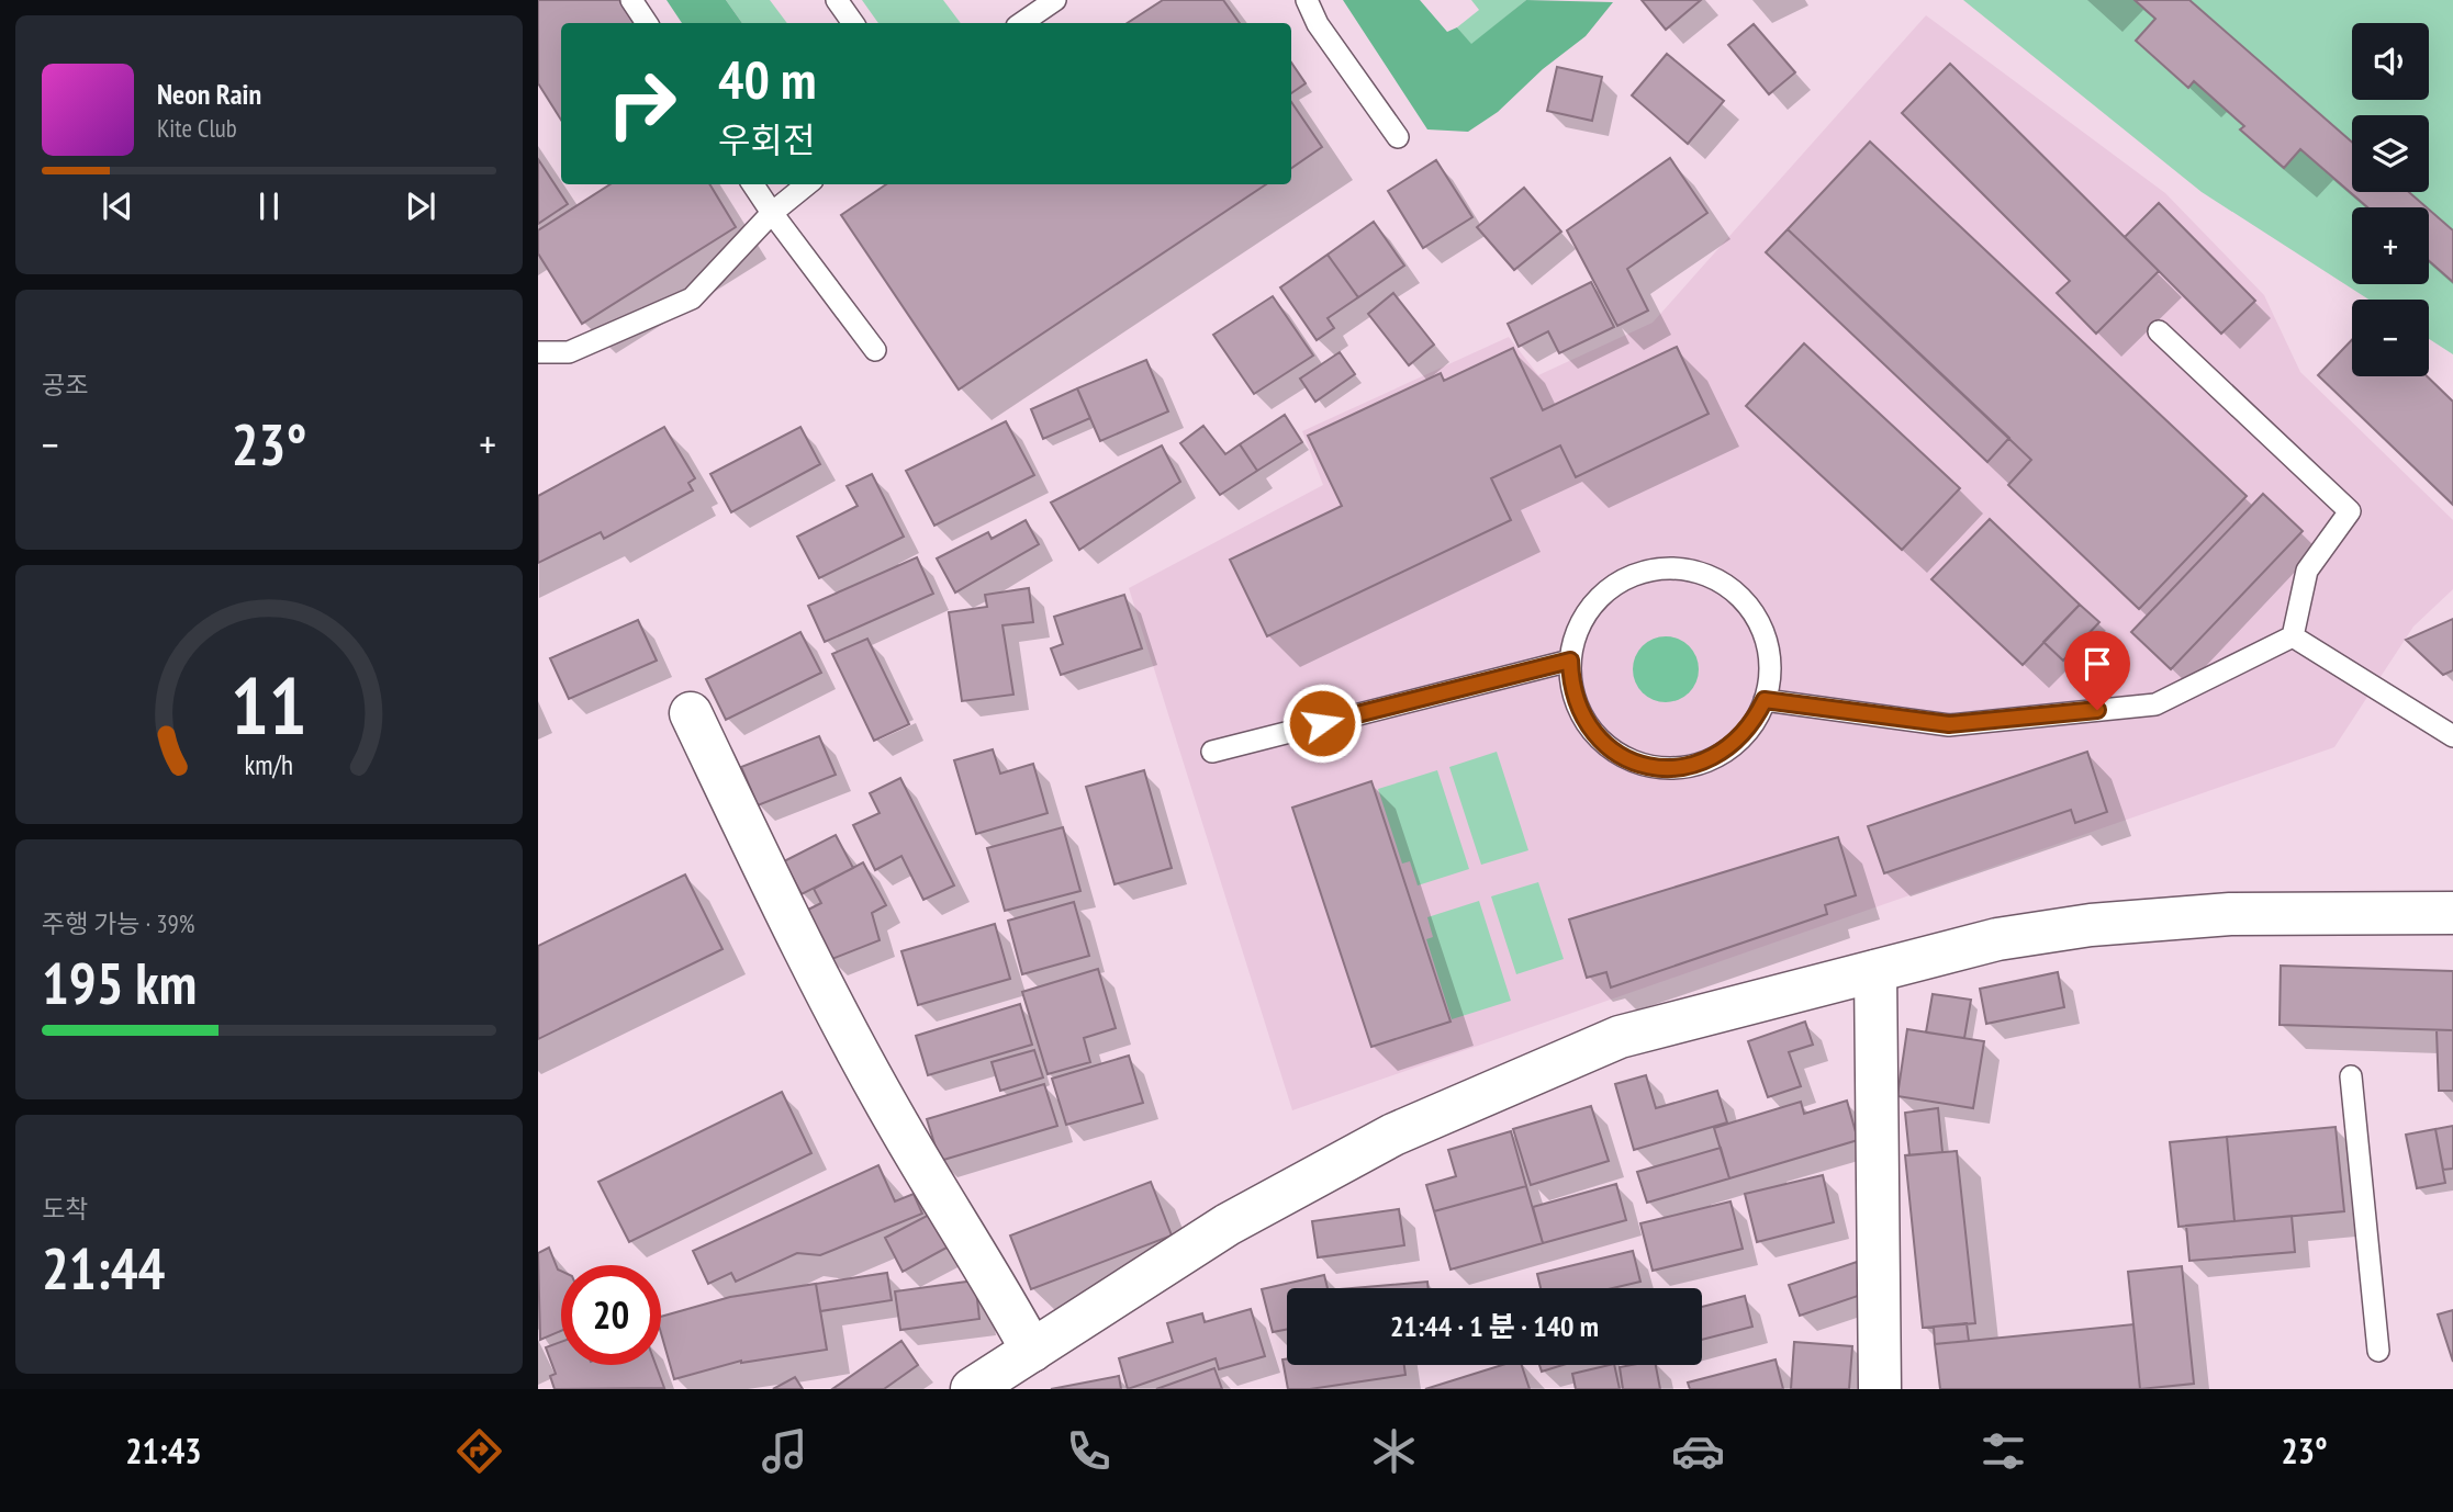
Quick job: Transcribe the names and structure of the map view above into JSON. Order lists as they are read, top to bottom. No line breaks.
{"page":{"map_buttons":["+","−"],"turn":["40 m","우회전"],"song":["Neon Rain","Kite Club"],"tile":["공조",["주행 가능 · 39%","195 km"],["도착","21:44"]],"heat":["−","23°","+"],"limit":"20","trip":"21:44 · 1 분 · 140 m","tabs":["21:43","23°"],"gauge":["11","km/h"]}}
